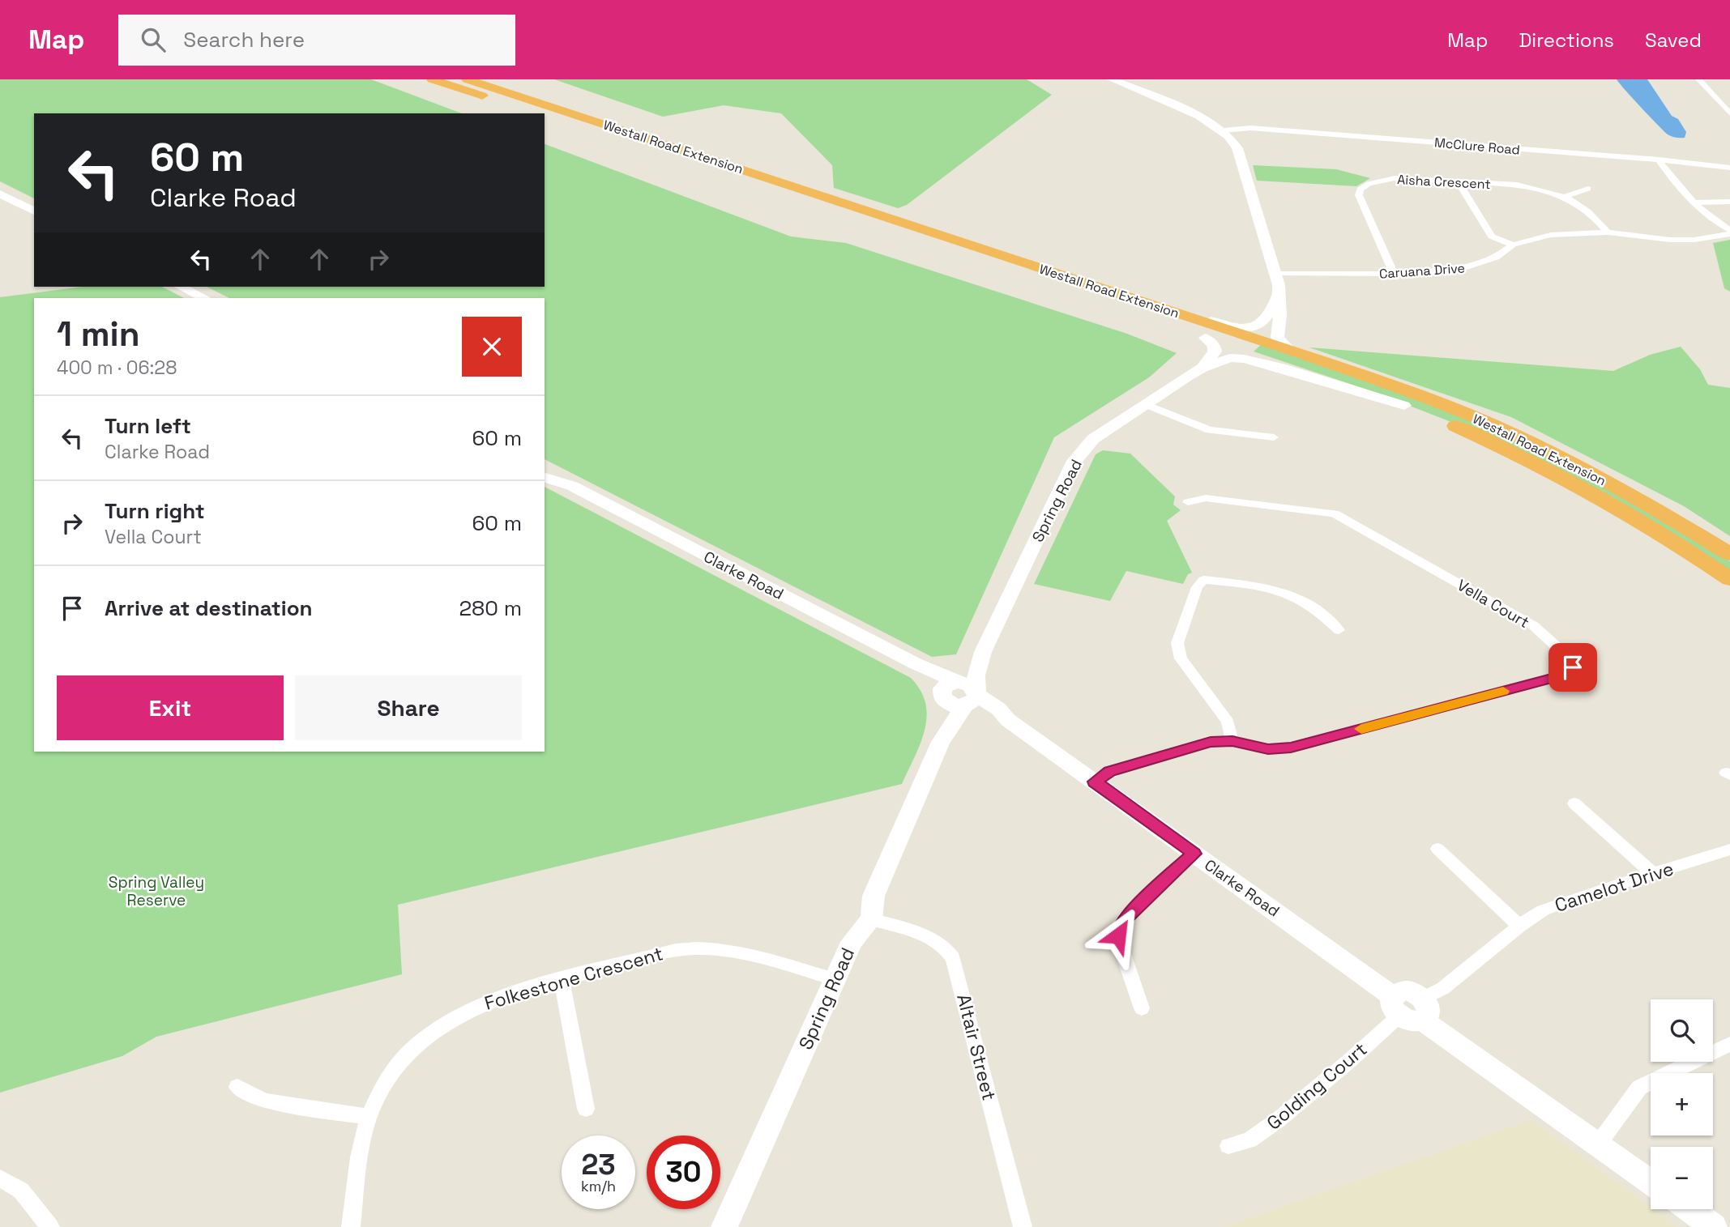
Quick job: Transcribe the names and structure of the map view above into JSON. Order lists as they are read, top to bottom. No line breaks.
{"streets":{"highway":["Westall Road Extension"],"main road":["Spring Road","Clarke Road"],"street":["McClure Road","Aisha Crescent","Caruana Drive","Vella Court","Camelot Drive","Folkestone Crescent","Altair Street","Golding Court"]},"crossings":[["Westall Road Extension","Spring Road"],["Aisha Crescent","Caruana Drive"],["Spring Road","Clarke Road"],["Spring Road","Folkestone Crescent"],["Spring Road","Altair Street"],["Clarke Road","Vella Court"],["Clarke Road","Camelot Drive"],["Clarke Road","Golding Court"],["Camelot Drive","Golding Court"]],"parks":["Spring Valley Reserve"],"page":{"header":"Map","search":"Search here","nav":["Map","Directions","Saved"],"turn":["60 m","Clarke Road"],"heading":["1 min","400 m · 06:28"],"list":[{"name":"Turn left","note":"Clarke Road","value":"60 m"},{"name":"Turn right","note":"Vella Court","value":"60 m"},{"name":"Arrive at destination","value":"280 m"}],"buttons":["Exit","Share"],"map_buttons":["+","−"],"speed":"23 km/h","limit":"30"}}
